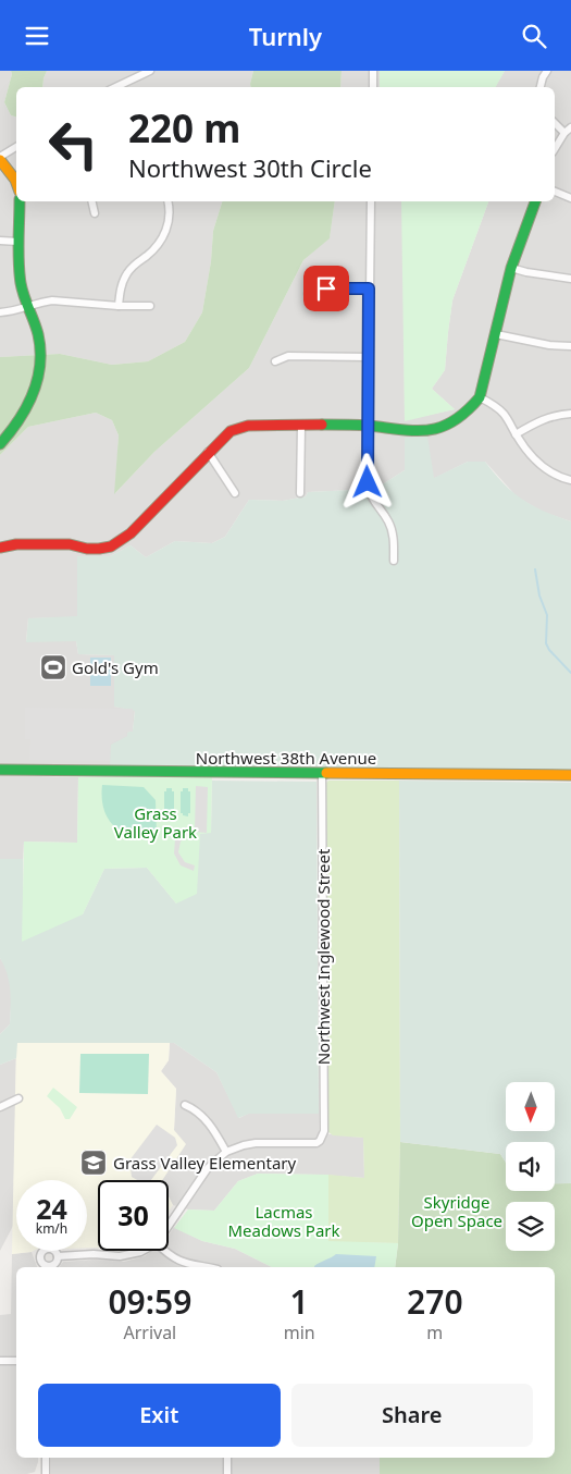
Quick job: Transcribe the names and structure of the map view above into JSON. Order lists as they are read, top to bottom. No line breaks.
{"streets":{"street":["Northwest 38th Avenue","Northwest Inglewood Street"]},"crossings":[["Northwest 38th Avenue","Northwest Inglewood Street"]],"parks":["Grass Valley Park","Skyridge Open Space","Lacmas Meadows Park"],"places":{"sports":["Gold's Gym"],"school or university":["Grass Valley Elementary"]},"north":"bottom","page":{"header":"Turnly","turn":["220 m","Northwest 30th Circle"],"speed":"24 km/h","limit":"30","eta":["09:59","Arrival","1","min","270","m"],"buttons":["Exit","Share"]}}
